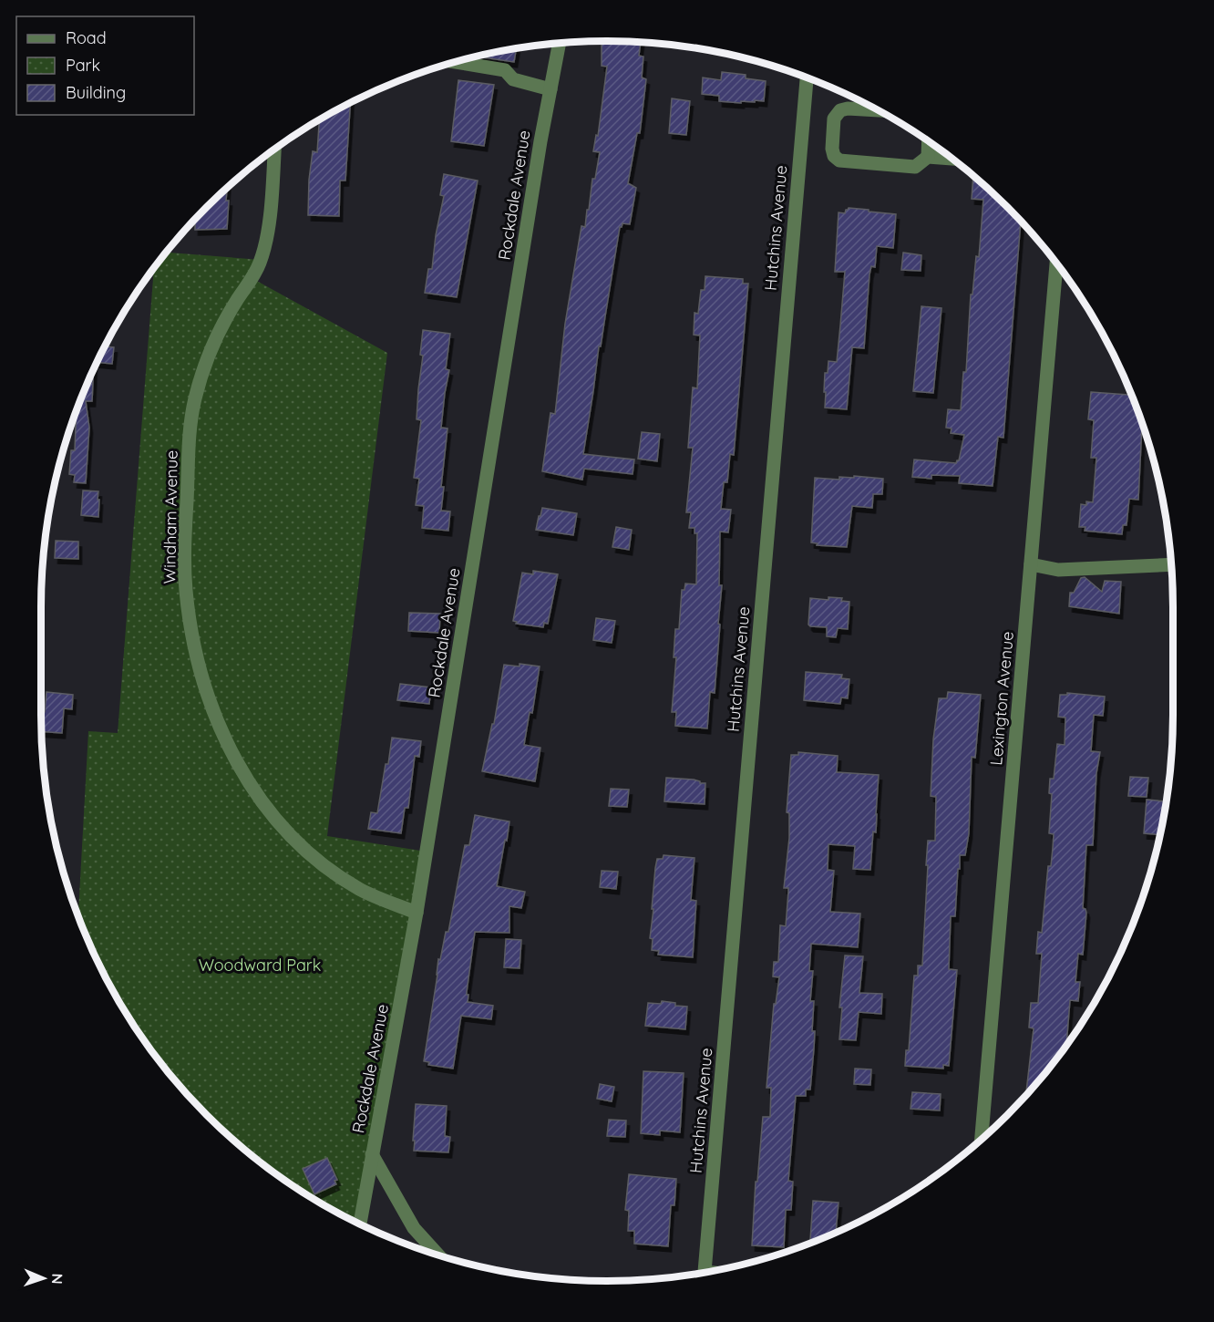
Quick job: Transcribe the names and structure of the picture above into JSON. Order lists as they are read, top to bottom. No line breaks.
{"streets":{"street":["Rockdale Avenue","Hutchins Avenue","Windham Avenue","Lexington Avenue"]},"crossings":[["Rockdale Avenue","Windham Avenue"]],"parks":["Woodward Park"],"legend":["Road","Park","Building"],"north":"right"}
